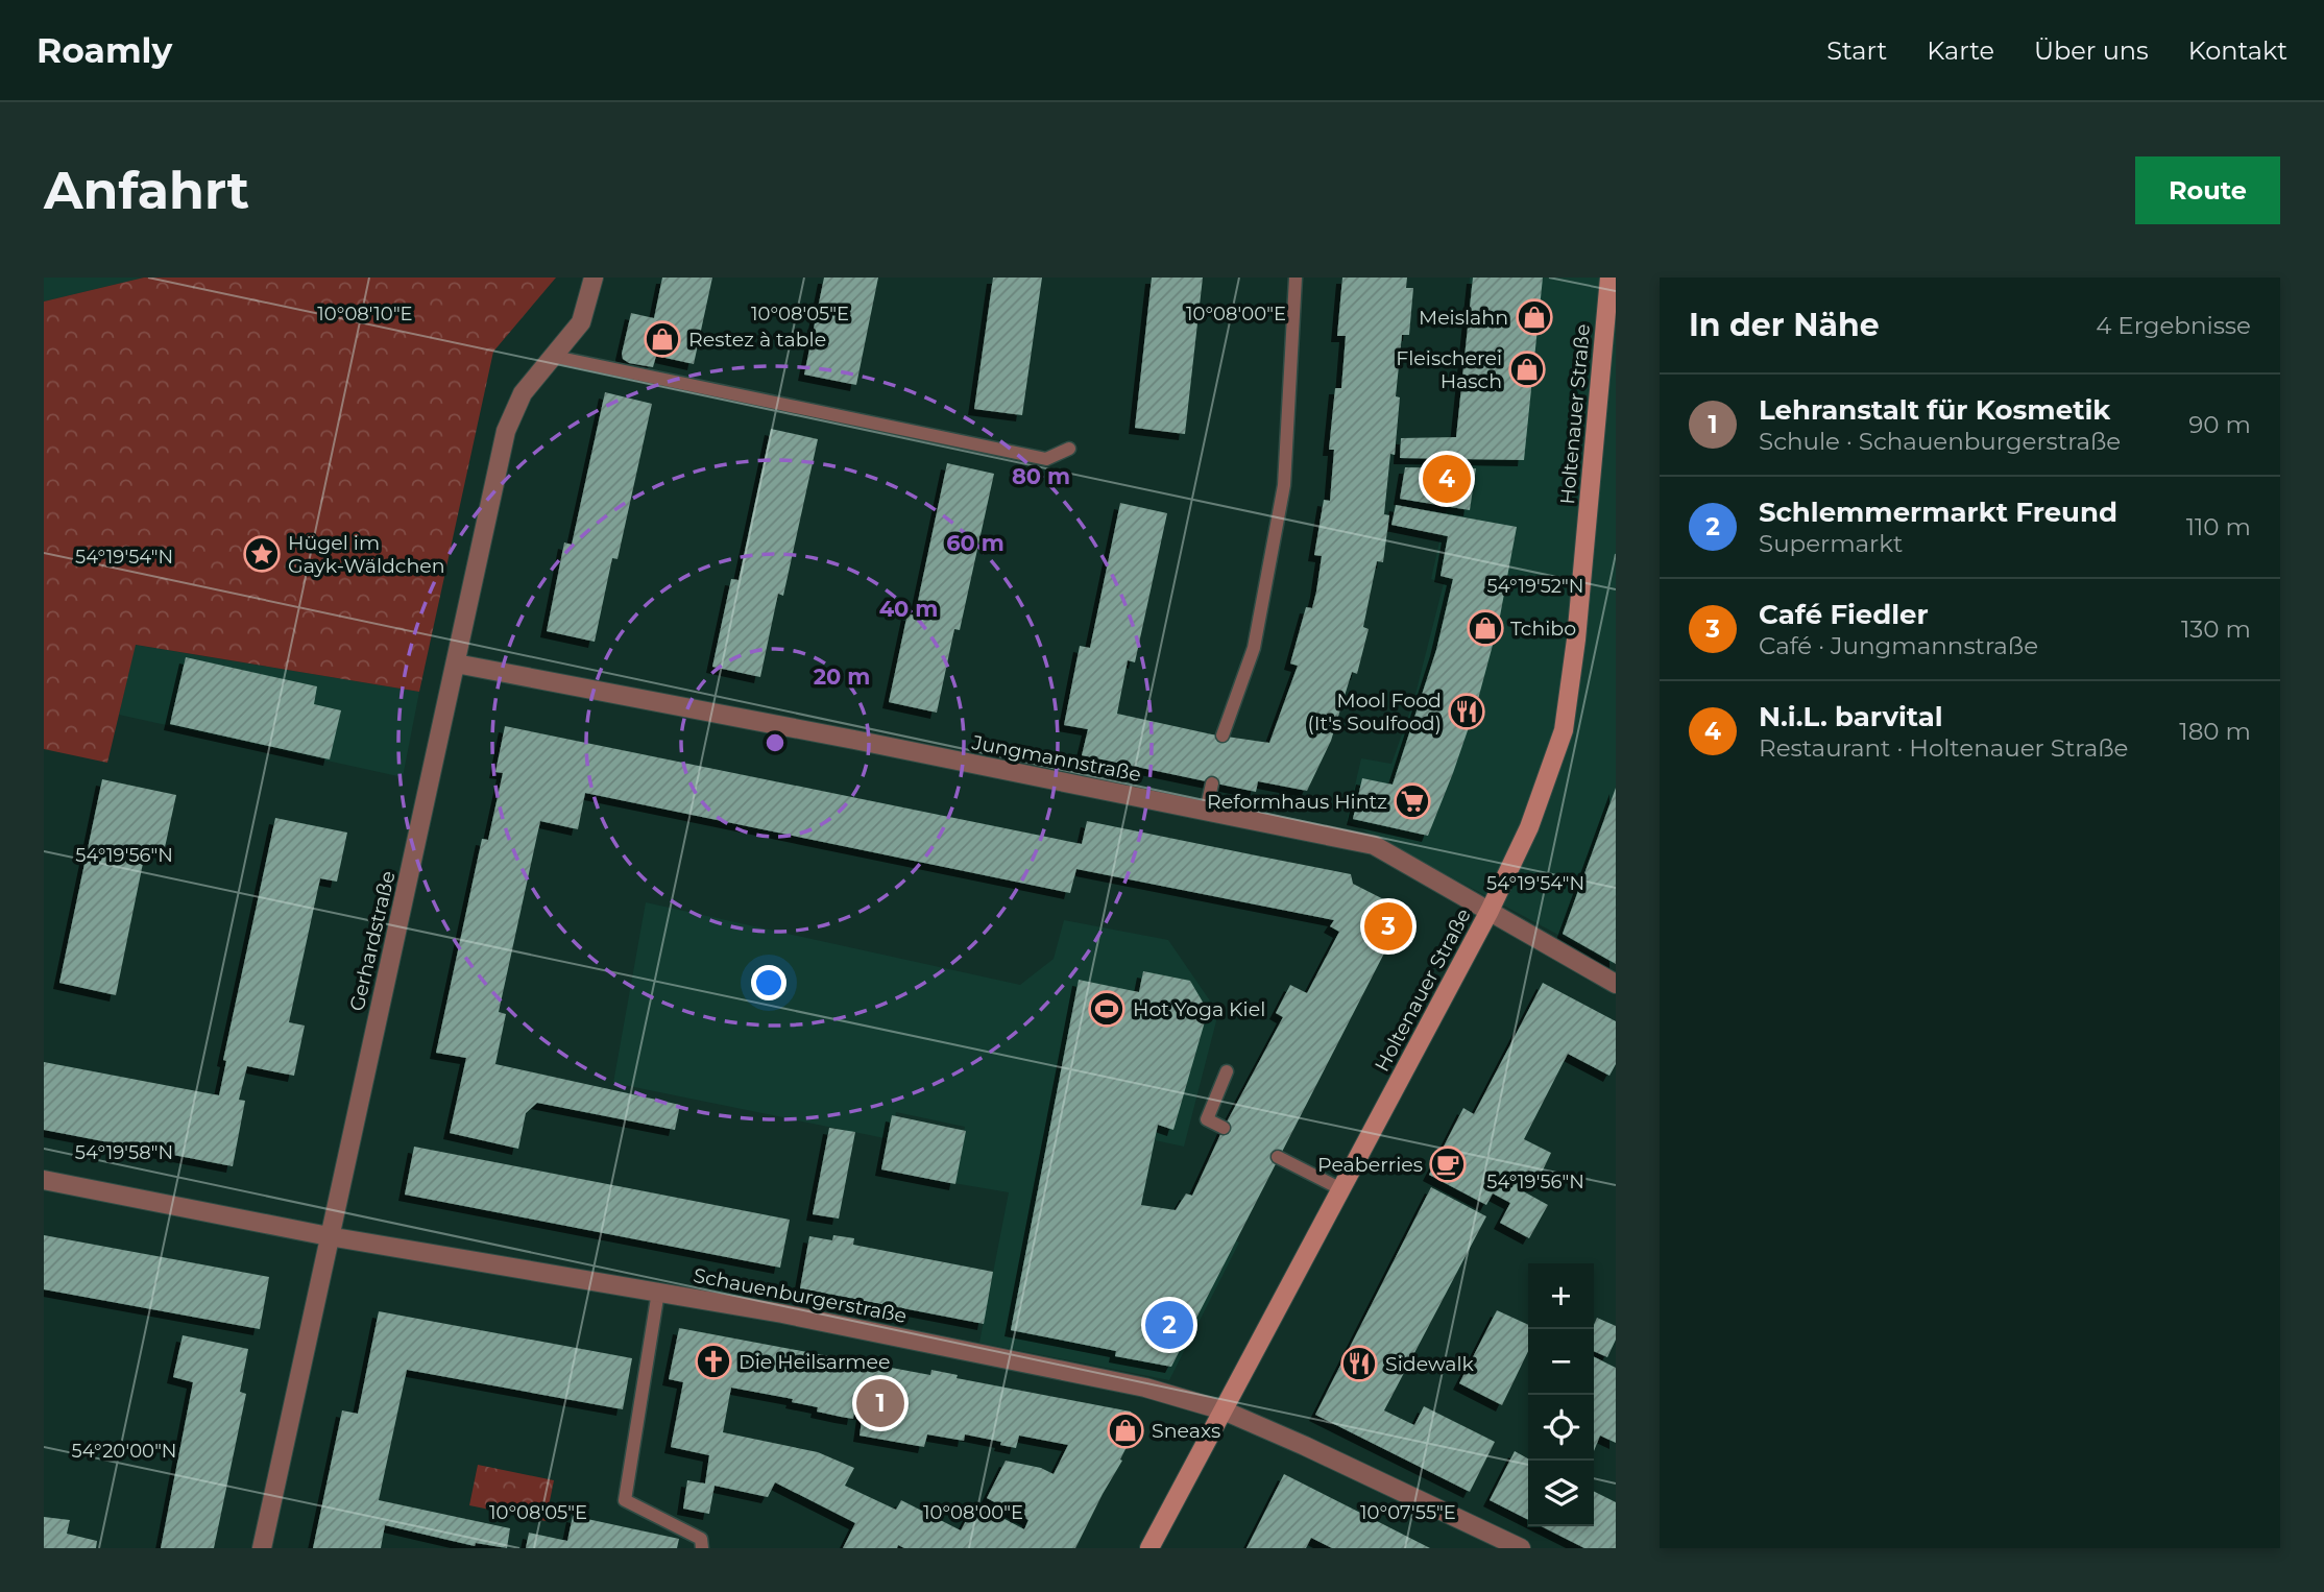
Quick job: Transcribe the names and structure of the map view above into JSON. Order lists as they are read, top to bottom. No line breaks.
{"streets":{"main road":["Holtenauer Straße"],"street":["Jungmannstraße","Gerhardstraße","Schauenburgerstraße"]},"crossings":[["Holtenauer Straße","Jungmannstraße"],["Holtenauer Straße","Schauenburgerstraße"],["Jungmannstraße","Gerhardstraße"],["Gerhardstraße","Schauenburgerstraße"]],"places":{"shop":["Meislahn","Restez à table","Fleischerei Hasch","Tchibo","Sneaxs"],"place":["Hügel im Gayk-Wäldchen"],"restaurant":["Mool Food (It's Soulfood)","Sidewalk"],"supermarket":["Reformhaus Hintz"],"sports":["Hot Yoga Kiel"],"cafe":["Peaberries"],"church":["Die Heilsarmee"]},"page":{"header":"Roamly","nav":["Start","Karte","Über uns","Kontakt"],"buttons":"Route","title":"Anfahrt","heading":["In der Nähe","4 Ergebnisse"],"list":[{"mark":"1","name":"Lehranstalt für Kosmetik","note":"Schule · Schauenburgerstraße","value":"90 m"},{"mark":"2","name":"Schlemmermarkt Freund","note":"Supermarkt","value":"110 m"},{"mark":"3","name":"Café Fiedler","note":"Café · Jungmannstraße","value":"130 m"},{"mark":"4","name":"N.i.L. barvital","note":"Restaurant · Holtenauer Straße","value":"180 m"}],"pins":["4","3","2","1"],"map_buttons":["+","−"]},"coordinates":["10°08'10\"E","10°08'05\"E","10°08'00\"E","54°19'54\"N","54°19'52\"N","54°19'56\"N","54°19'58\"N","54°20'00\"N","10°07'55\"E"],"rings":["80 m","60 m","40 m","20 m"]}
